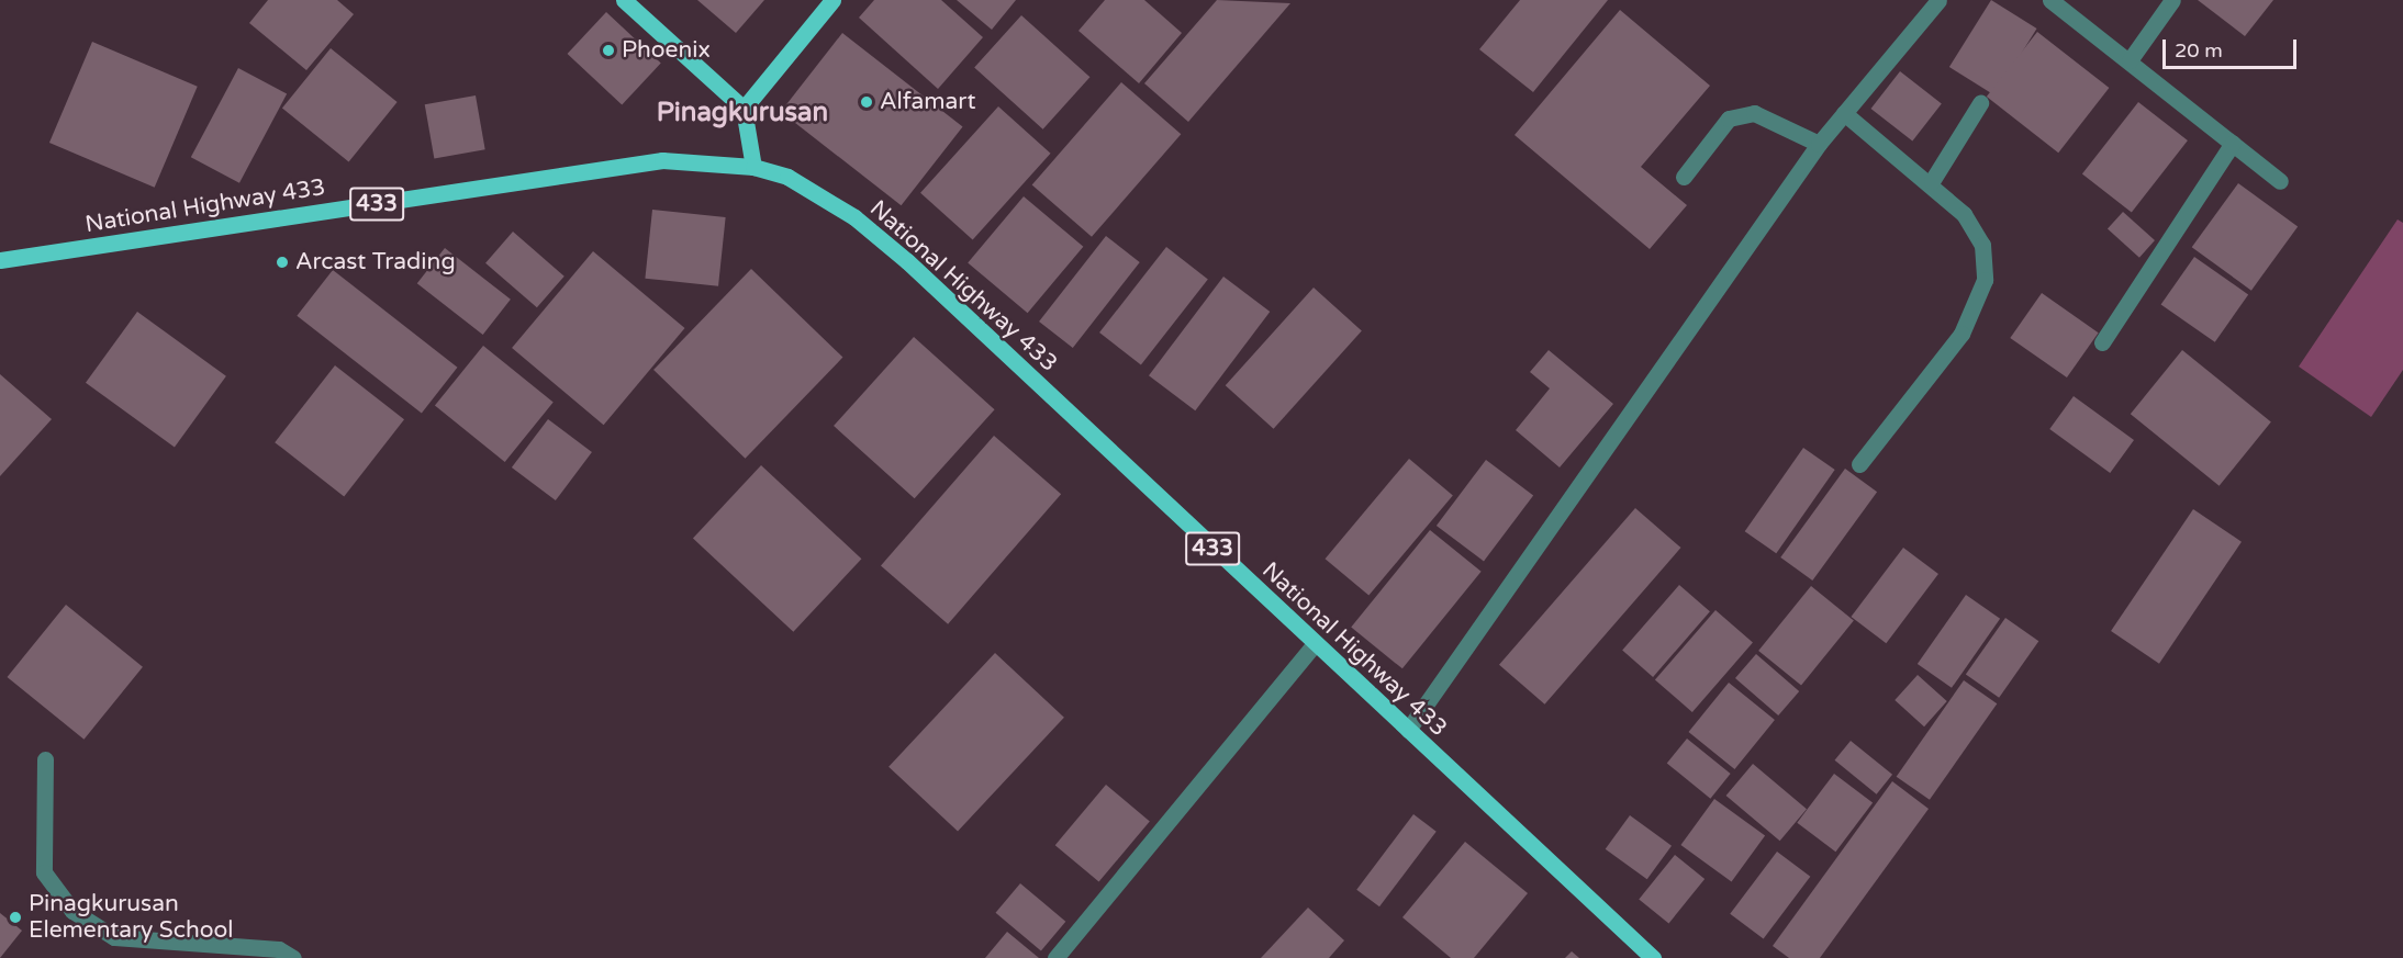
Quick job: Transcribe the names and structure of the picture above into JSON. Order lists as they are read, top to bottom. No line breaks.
{"streets":{"main road":["433","National Highway 433"]},"districts":["Pinagkurusan"],"places":["Phoenix","Alfamart","Arcast Trading","Pinagkurusan Elementary School"],"scale_bar":"20 m"}
